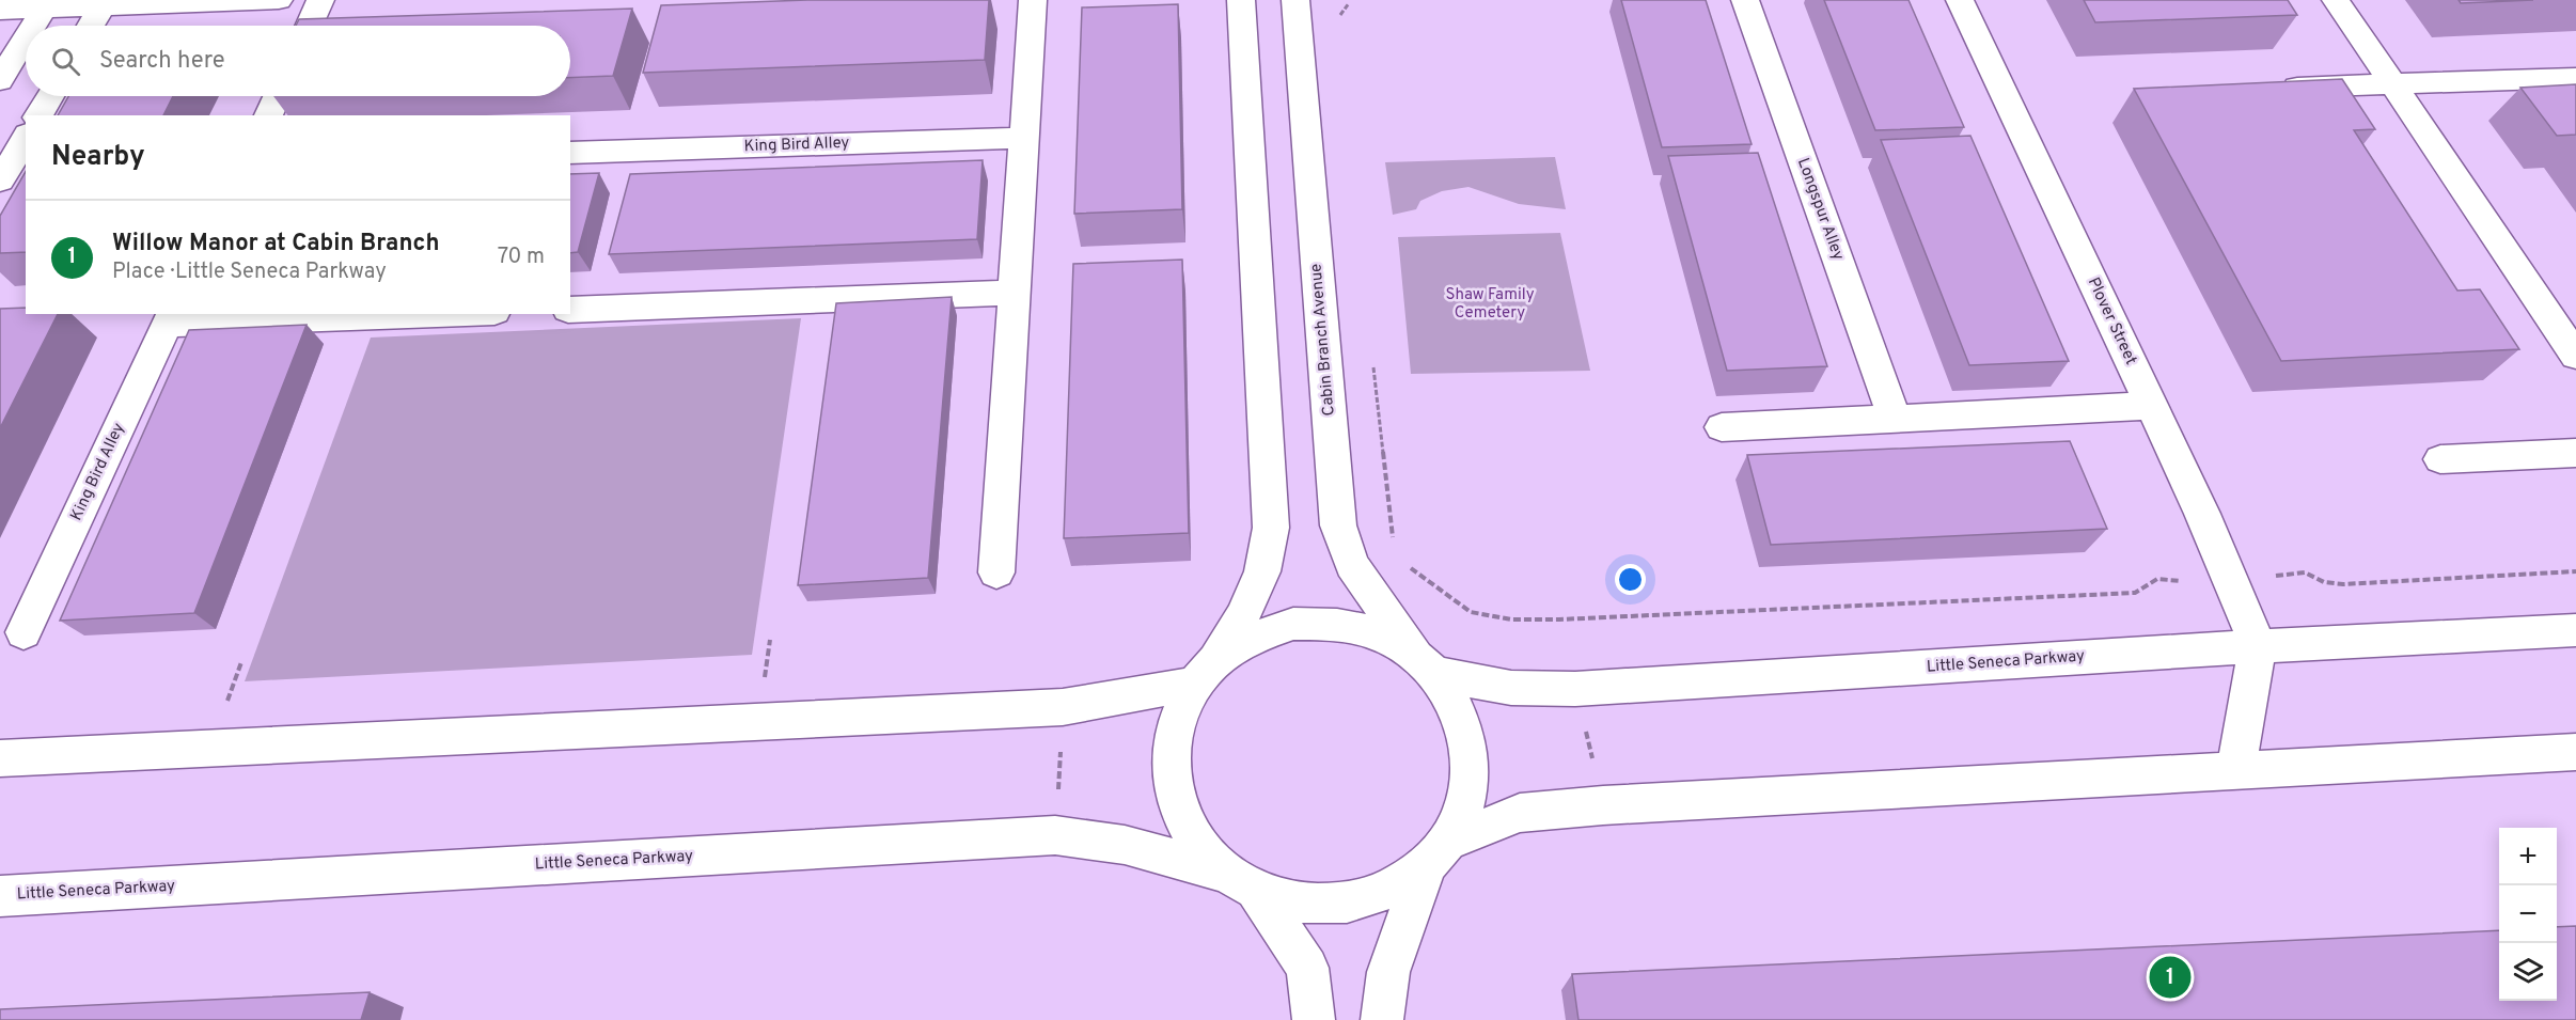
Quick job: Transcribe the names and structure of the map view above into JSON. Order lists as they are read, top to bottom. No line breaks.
{"streets":{"street":["King Bird Alley","Longspur Alley","Plover Street","Cabin Branch Avenue","Little Seneca Parkway"]},"crossings":[["Plover Street","Little Seneca Parkway"],["Cabin Branch Avenue","Little Seneca Parkway"]],"parks":["Shaw Family Cemetery"],"page":{"search":"Search here","heading":"Nearby","list":[{"mark":"1","name":"Willow Manor at Cabin Branch","note":"Place · Little Seneca Parkway","value":"70 m"}],"map_buttons":["+","−"],"pins":"1"}}
